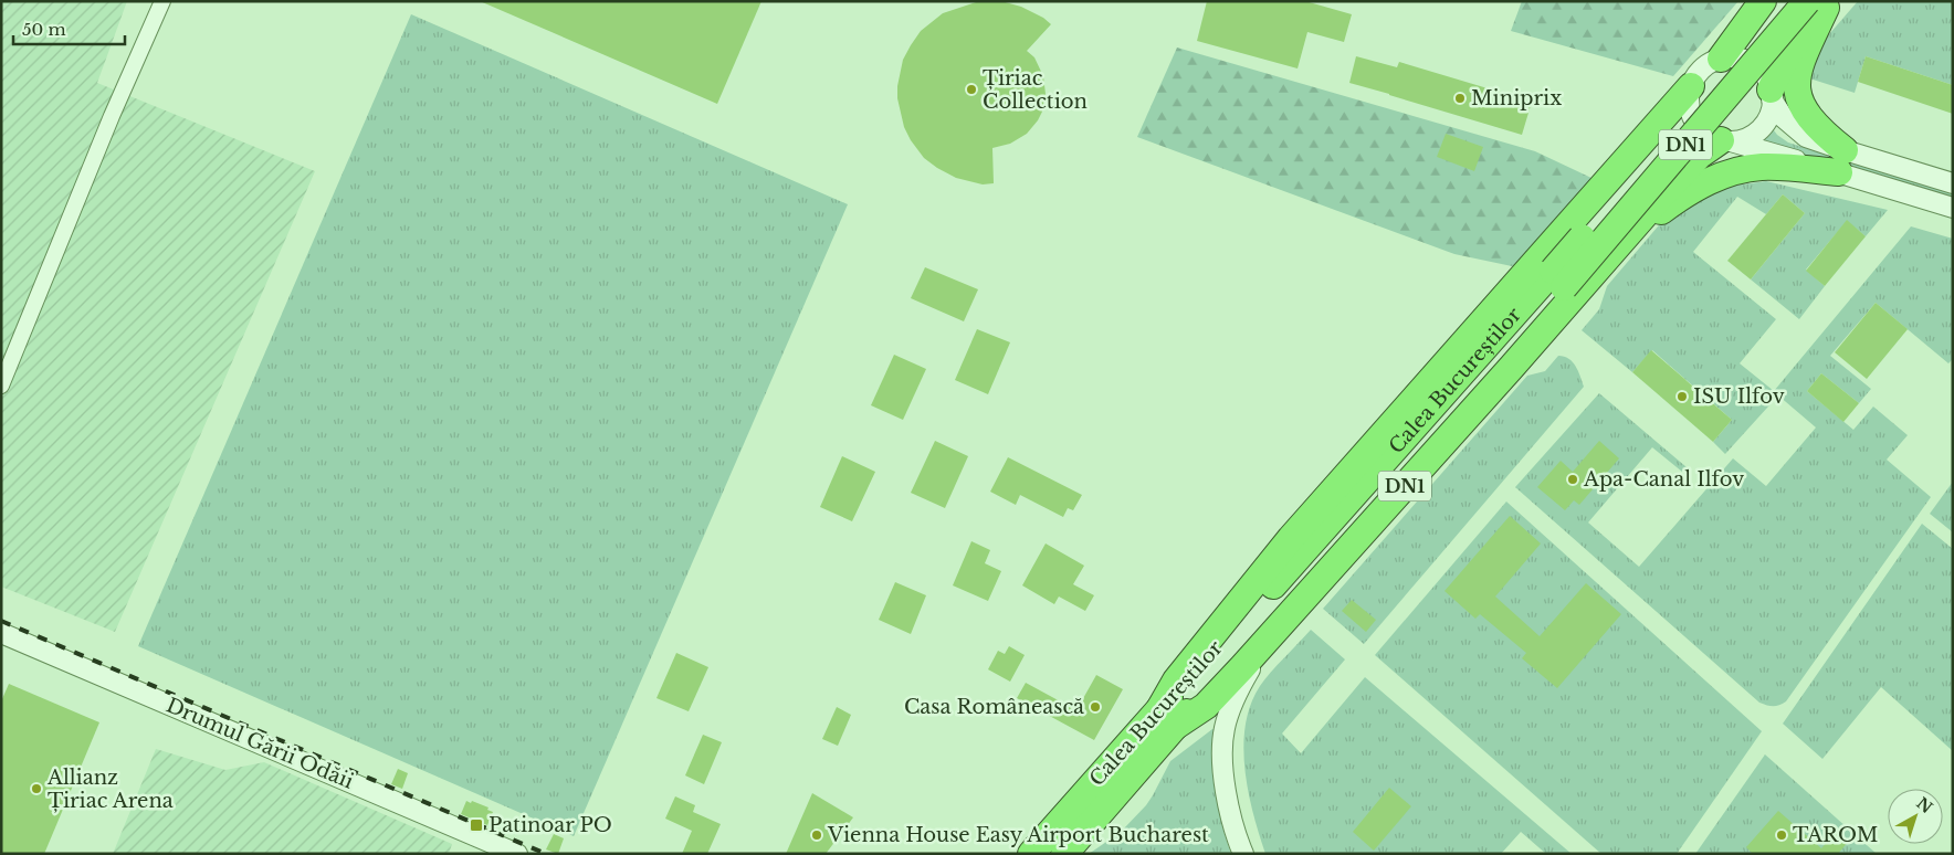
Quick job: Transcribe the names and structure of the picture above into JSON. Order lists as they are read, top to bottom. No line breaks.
{"streets":{"highway":["DN1","Calea Bucureștilor"],"street":["Drumul Gării Odăii"]},"crossings":[["DN1","Calea Bucureștilor"]],"places":{"other":["Țiriac Collection","Miniprix","ISU Ilfov","Apa-Canal Ilfov","Casa Românească","Allianz Țiriac Arena","Vienna House Easy Airport Bucharest","TAROM"],"transit":["Patinoar PO"]},"scale_bar":"50 m","north":"top right"}
